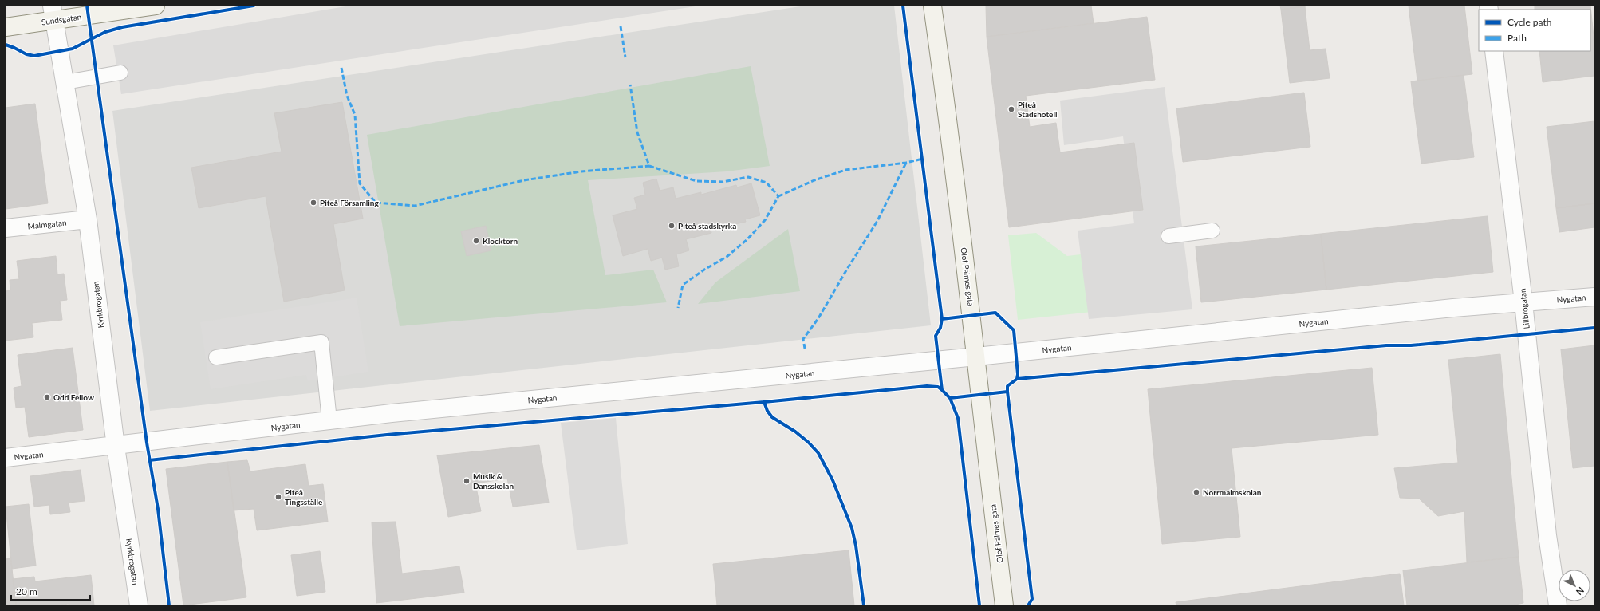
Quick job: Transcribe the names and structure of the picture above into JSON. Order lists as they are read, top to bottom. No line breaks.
{"streets":{"street":["Sundsgatan","Malmgatan","Olof Palmes gata","Nygatan","Kyrkbrogatan","Lillbrogatan"]},"crossings":[["Sundsgatan","Kyrkbrogatan"],["Malmgatan","Kyrkbrogatan"],["Olof Palmes gata","Nygatan"],["Nygatan","Kyrkbrogatan"],["Nygatan","Lillbrogatan"]],"places":["Piteå Stadshotell","Piteå Församling","Piteå stadskyrka","Klocktorn","Odd Fellow","Musik & Dansskolan","Norrmalmskolan","Piteå Tingsställe"],"legend":["Cycle path","Path"],"scale_bar":"20 m","north":"bottom right"}
